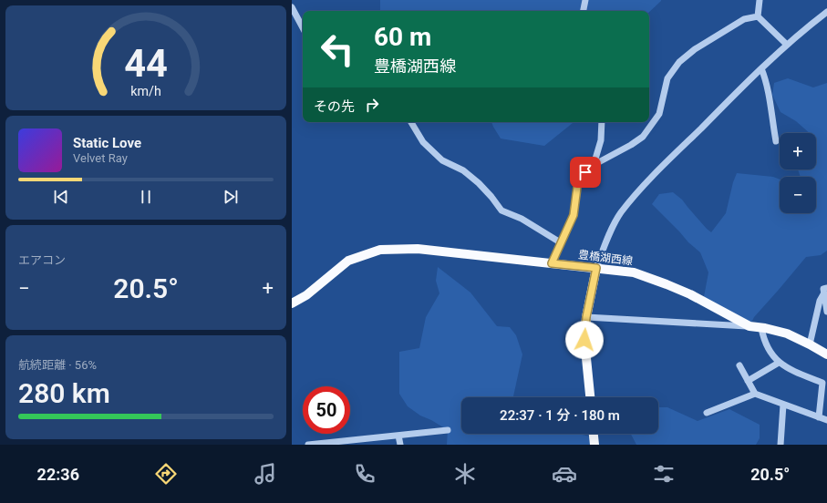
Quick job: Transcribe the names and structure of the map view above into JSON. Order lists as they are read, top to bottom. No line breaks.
{"streets":{"main road":["豊橋湖西線"]},"page":{"turn":["60 m","豊橋湖西線"],"then":"その先","song":["Static Love","Velvet Ray"],"map_buttons":["+","−"],"tile":["エアコン",["航続距離 · 56%","280 km"]],"heat":["−","20.5°","+"],"limit":"50","trip":"22:37 · 1 分 · 180 m","tabs":["22:36","20.5°"],"gauge":["44","km/h"]}}
